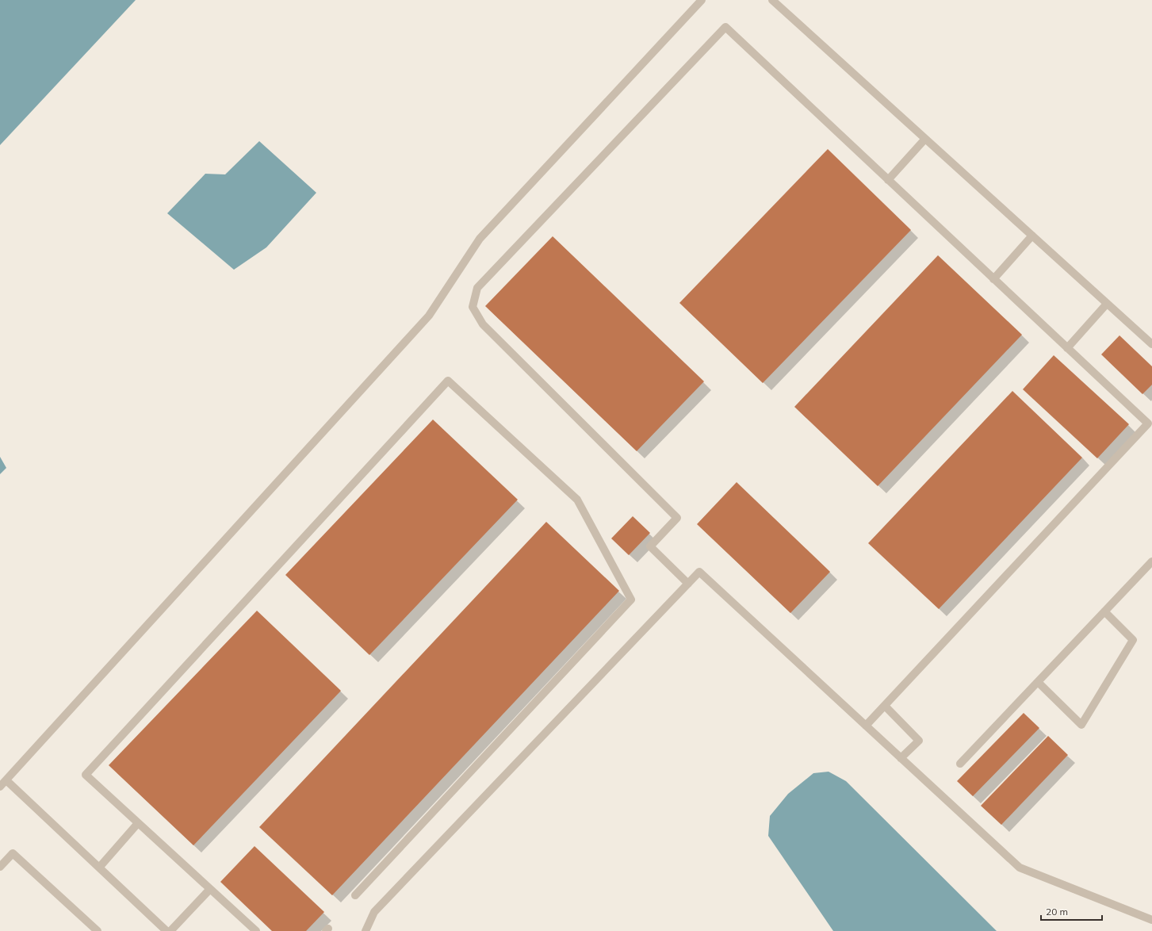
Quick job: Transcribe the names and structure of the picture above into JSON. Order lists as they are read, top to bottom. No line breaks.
{"scale_bar":"20 m"}
